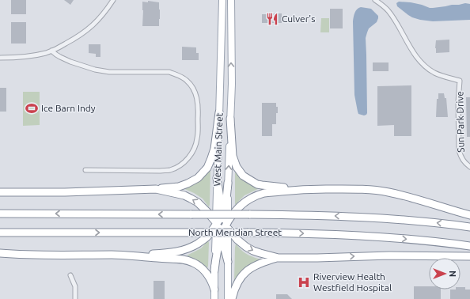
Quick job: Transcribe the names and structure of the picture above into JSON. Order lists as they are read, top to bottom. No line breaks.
{"streets":{"highway":["North Meridian Street"],"main road":["West Main Street"],"street":["Sun Park Drive"]},"places":{"restaurant":["Culver's"],"sports":["Ice Barn Indy"],"hospital":["Riverview Health Westfield Hospital"]},"north":"right"}
